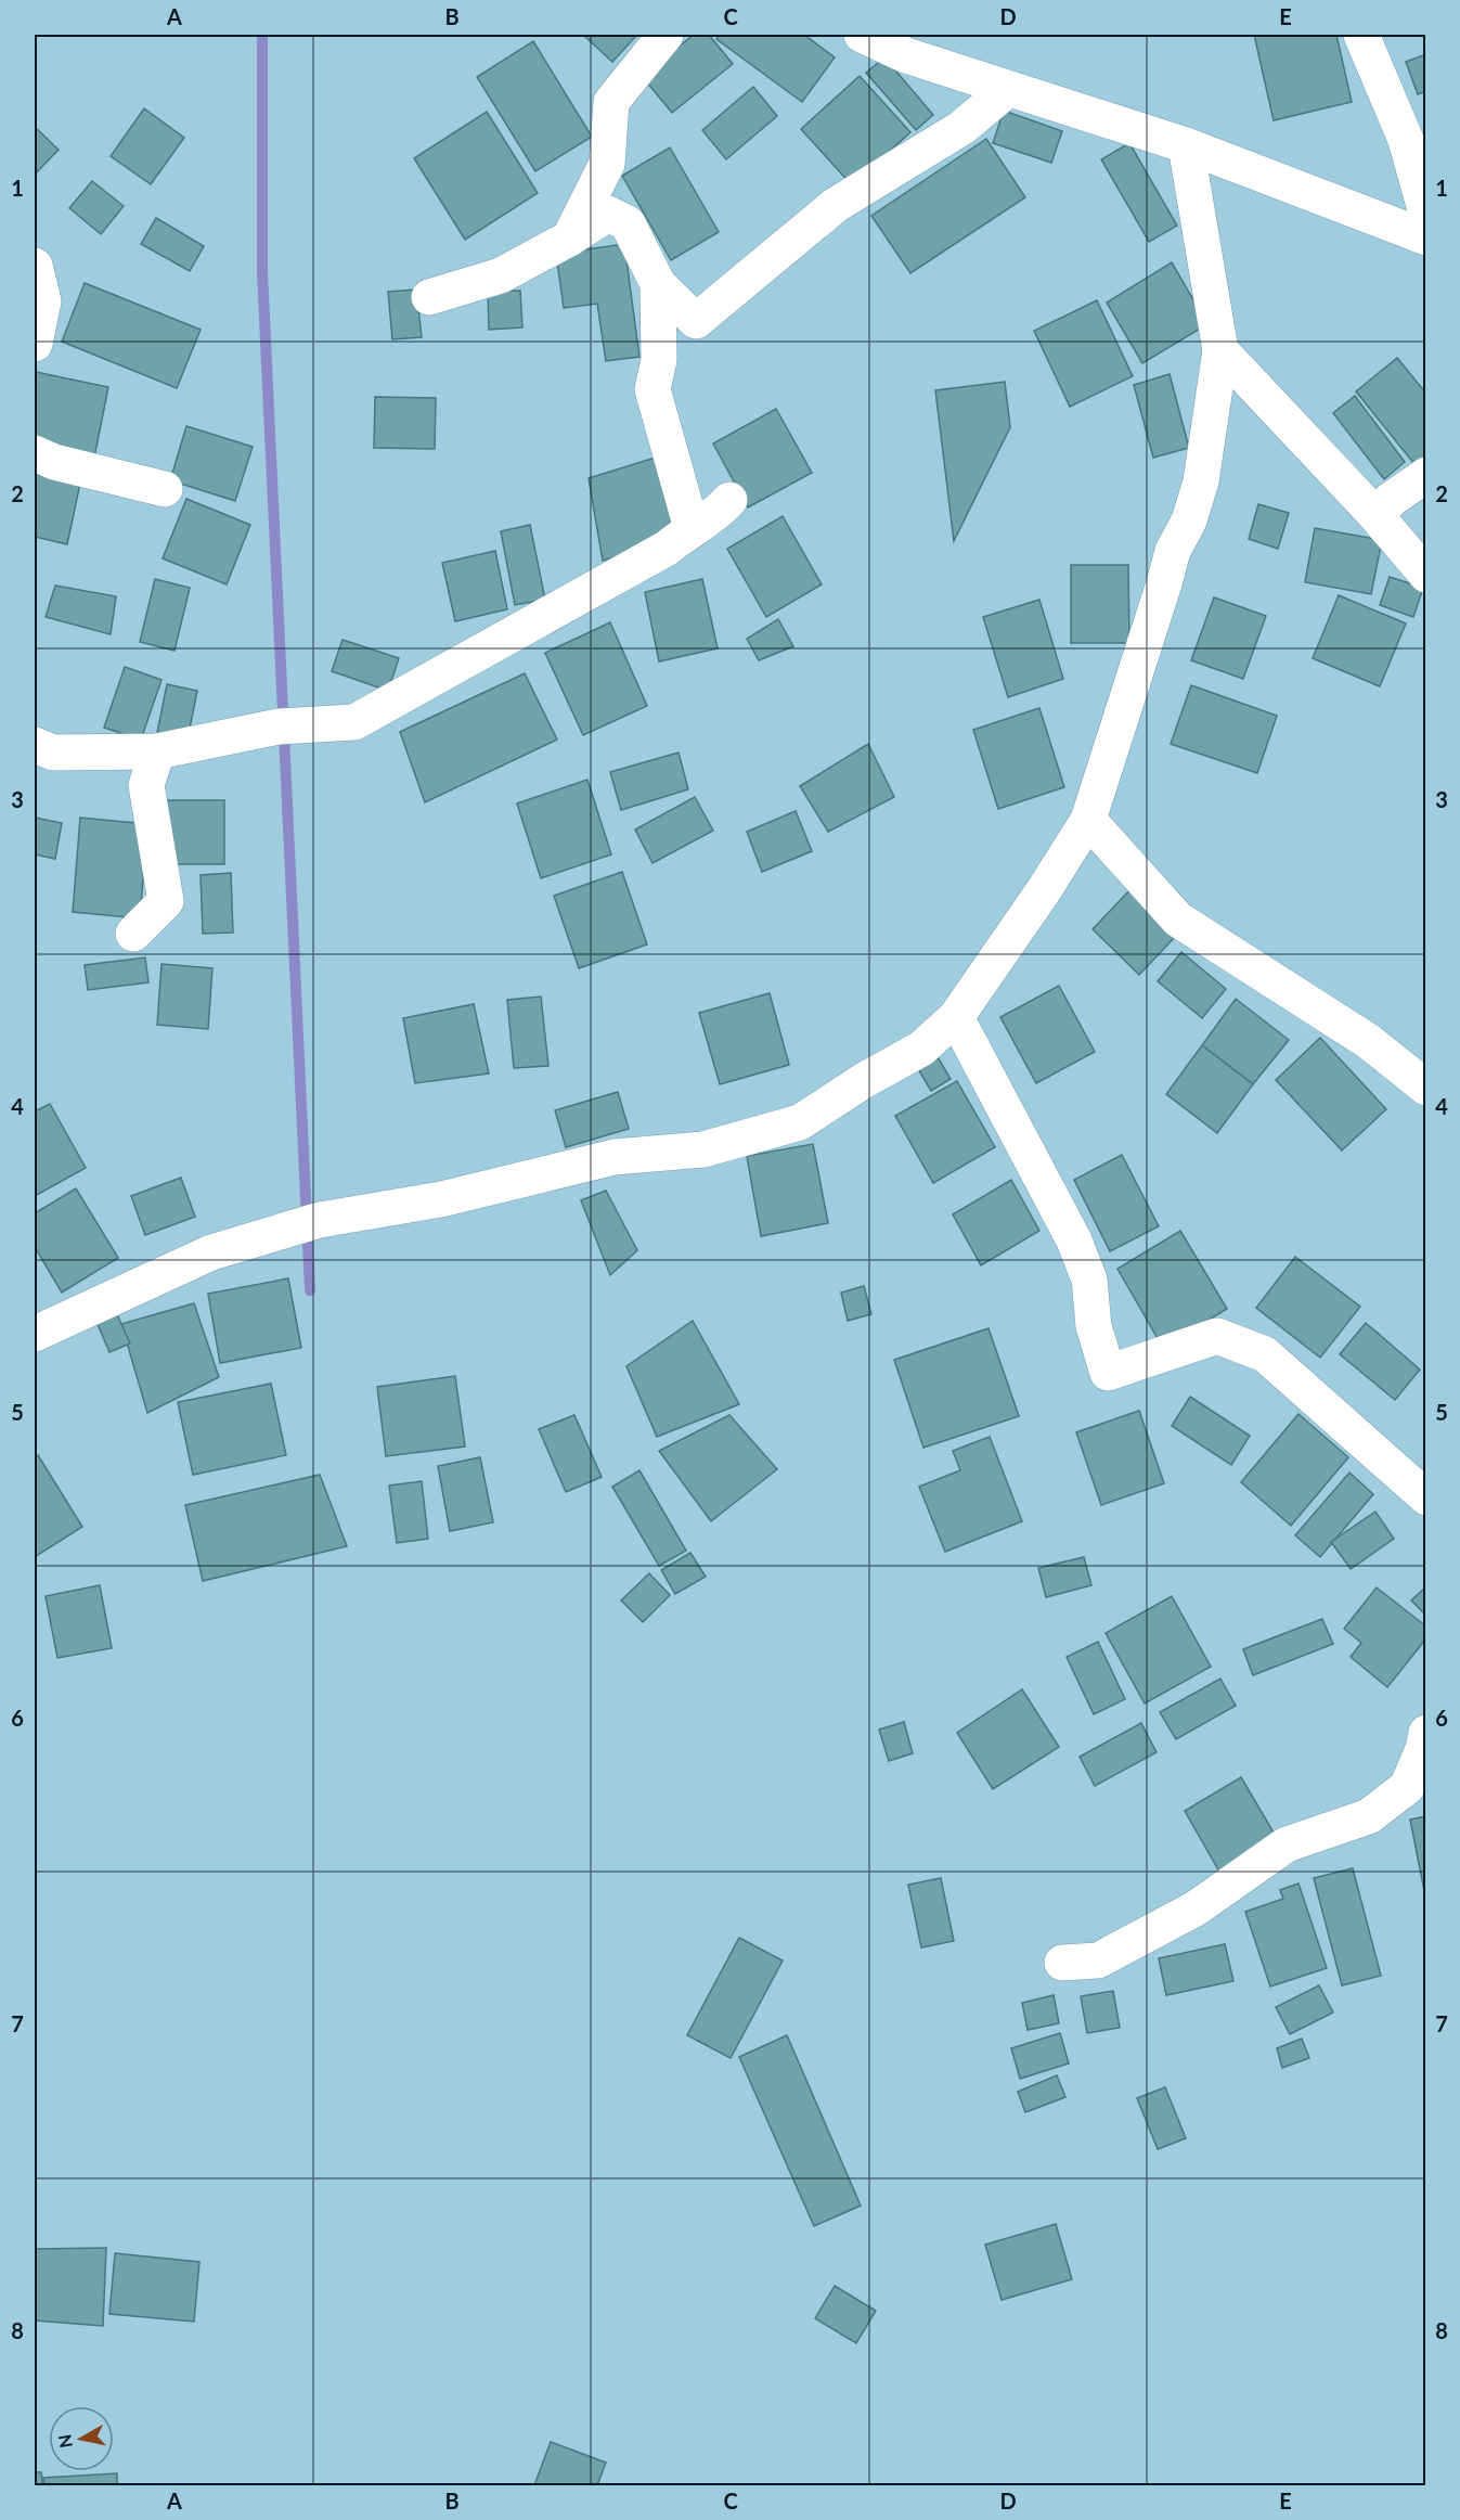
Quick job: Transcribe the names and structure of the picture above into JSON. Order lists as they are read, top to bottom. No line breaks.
{"north":"left","grid":{"columns":["A","B","C","D","E"],"rows":["1","2","3","4","5","6","7","8"]}}
